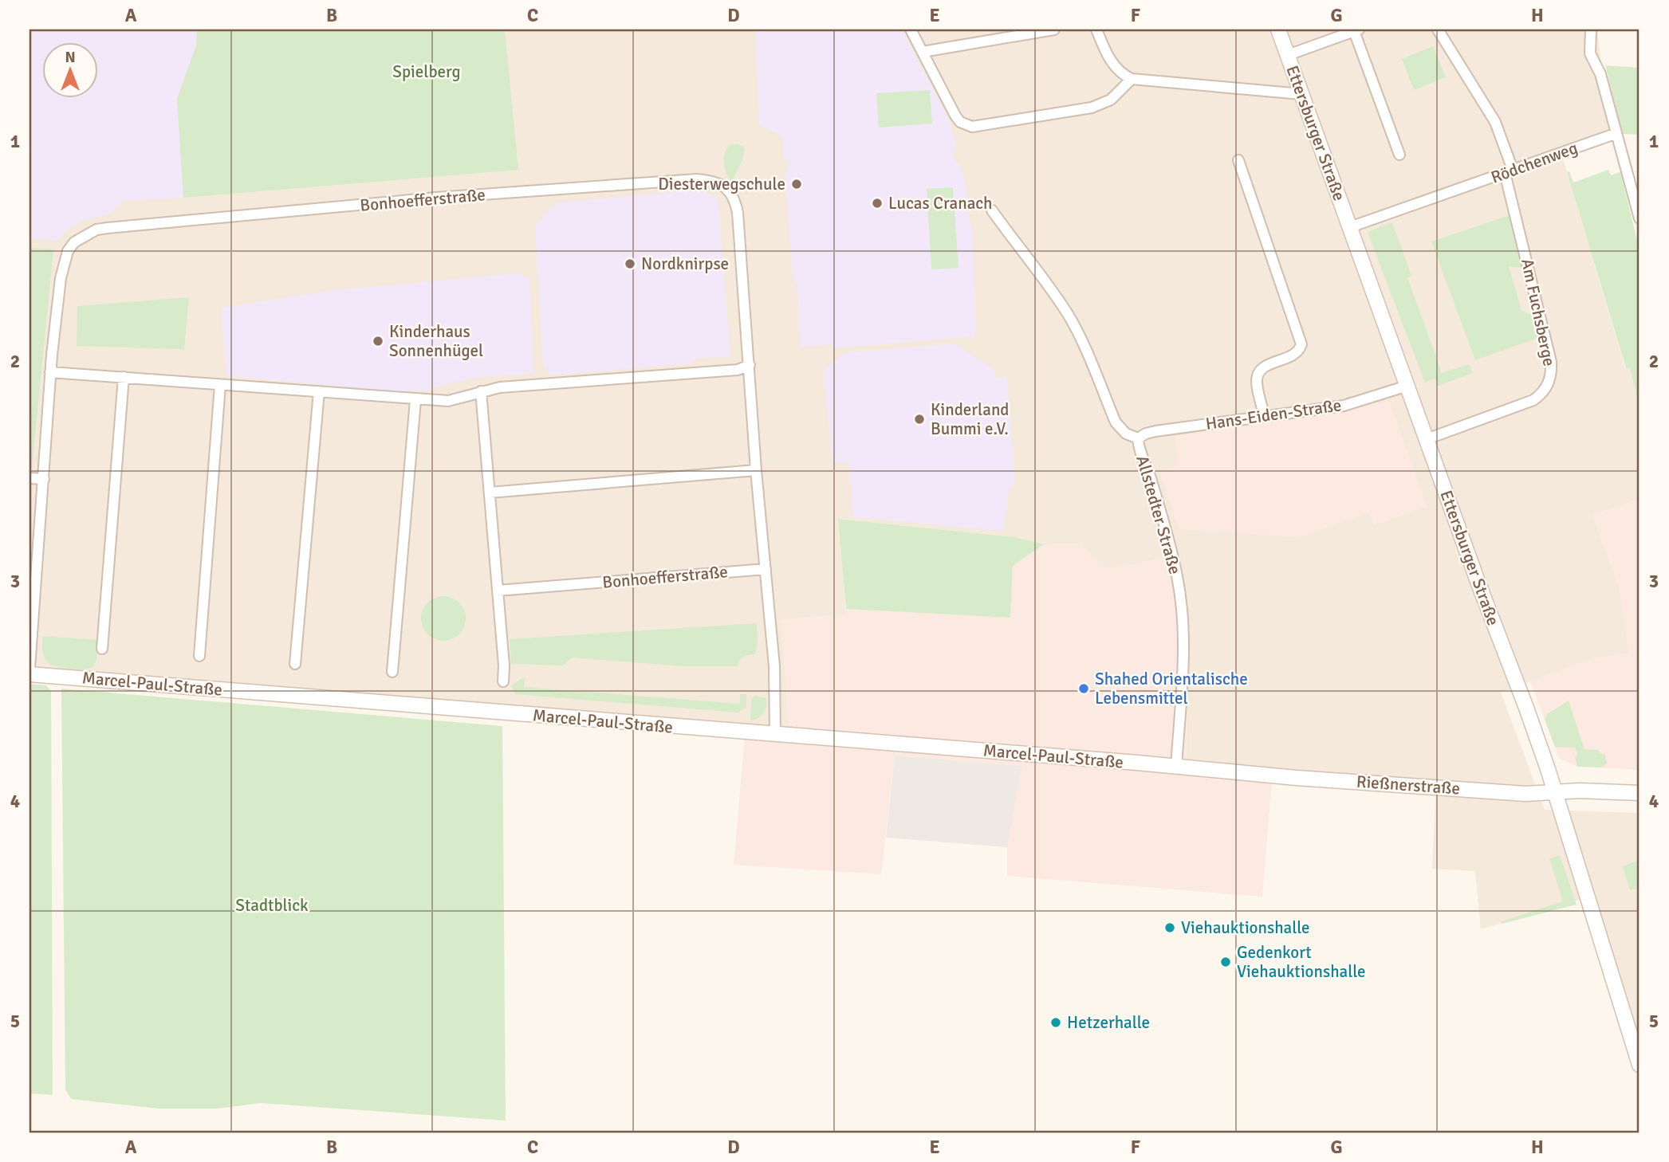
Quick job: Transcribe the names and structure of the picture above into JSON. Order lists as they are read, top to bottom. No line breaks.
{"streets":{"street":["Ettersburger Straße","Rödchenweg","Bonhoefferstraße","Am Fuchsberge","Hans-Eiden-Straße","Allstedter Straße","Marcel-Paul-Straße","Rießnerstraße"]},"crossings":[["Ettersburger Straße","Rödchenweg"],["Ettersburger Straße","Am Fuchsberge"],["Ettersburger Straße","Hans-Eiden-Straße"],["Ettersburger Straße","Rießnerstraße"],["Rödchenweg","Am Fuchsberge"],["Bonhoefferstraße","Marcel-Paul-Straße"],["Hans-Eiden-Straße","Allstedter Straße"],["Allstedter Straße","Marcel-Paul-Straße"],["Allstedter Straße","Rießnerstraße"],["Marcel-Paul-Straße","Rießnerstraße"]],"parks":["Spielberg","Stadtblick"],"places":["Diesterwegschule","Lucas Cranach","Nordknirpse","Kinderhaus Sonnenhügel","Kinderland Bummi e.V.","Shahed Orientalische Lebensmittel","Viehauktionshalle","Gedenkort Viehauktionshalle","Hetzerhalle"],"north":"top","grid":{"columns":["A","B","C","D","E","F","G","H"],"rows":["1","2","3","4","5"]}}
